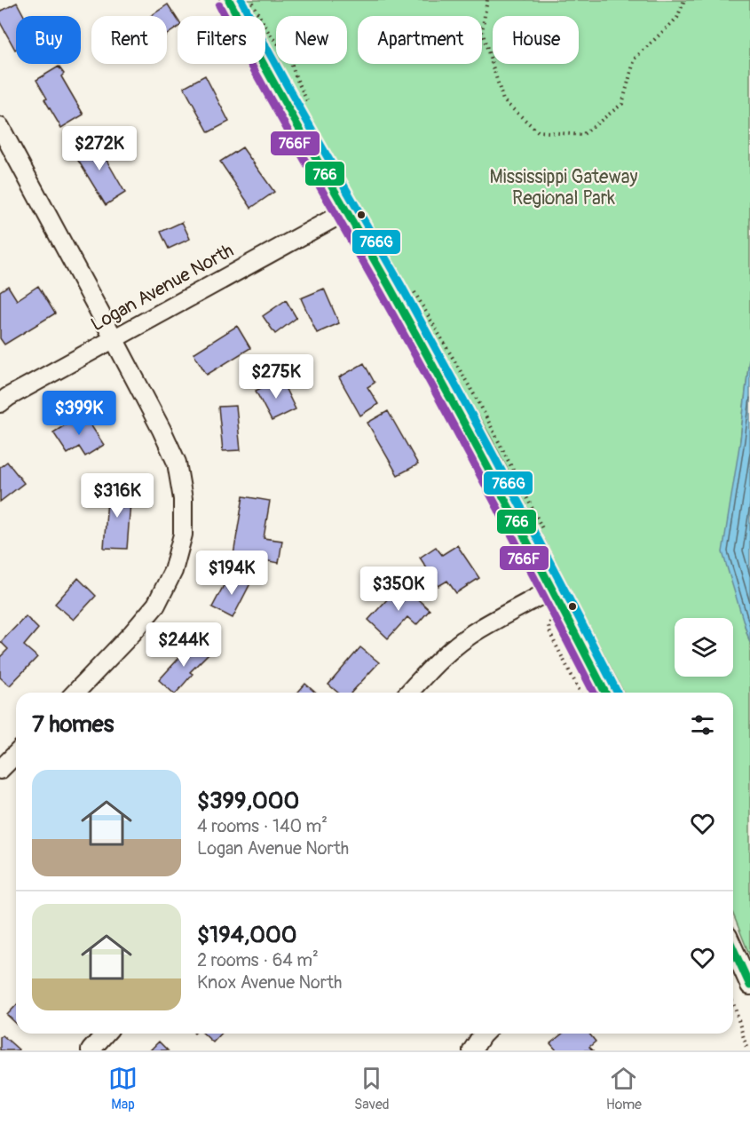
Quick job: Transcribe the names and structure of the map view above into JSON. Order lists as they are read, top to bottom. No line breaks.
{"streets":{"street":["Logan Avenue North"]},"parks":["Mississippi Gateway Regional Park"],"lines":["transit line 766","transit line 766G","transit line 766F"],"page":{"chip":["Buy","Rent","Filters","New","Apartment","House"],"price":["$272K","$275K","$399K","$316K","$194K","$350K","$244K"],"heading":"7 homes","list":[{"name":"$399,000","note":"4 rooms · 140 m² · Logan Avenue North"},{"name":"$194,000","note":"2 rooms · 64 m² · Knox Avenue North"}],"tabs":["Map","Saved","Home"]}}
